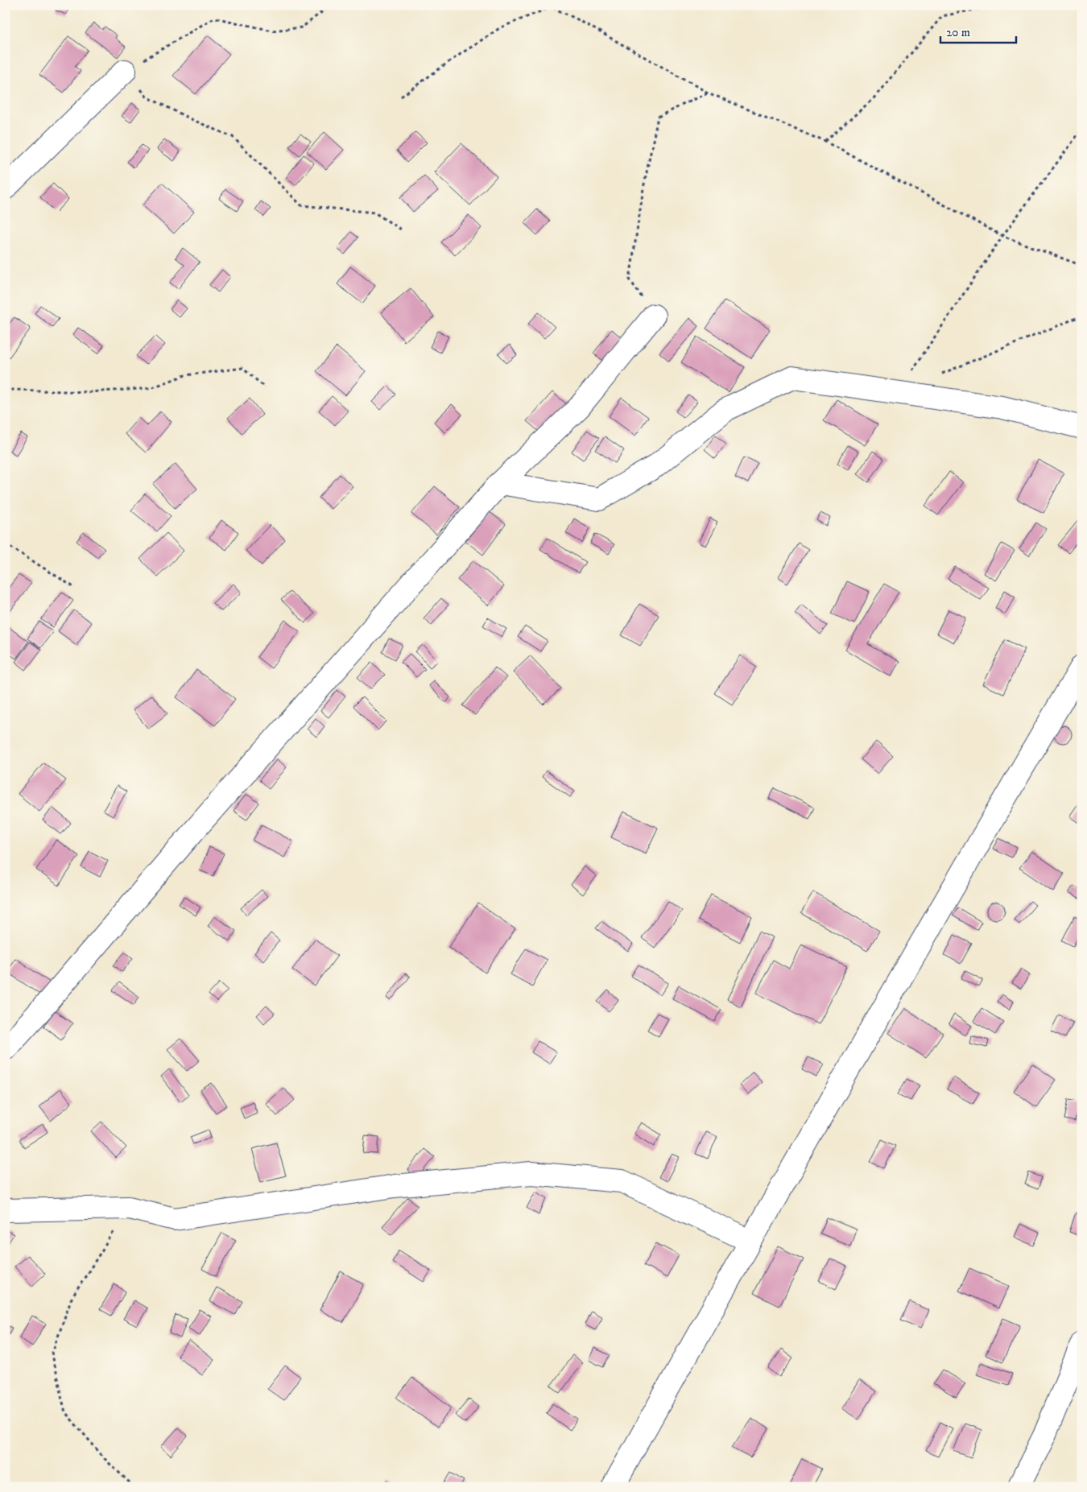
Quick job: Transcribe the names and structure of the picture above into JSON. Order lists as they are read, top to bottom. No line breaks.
{"scale_bar":"20 m"}
